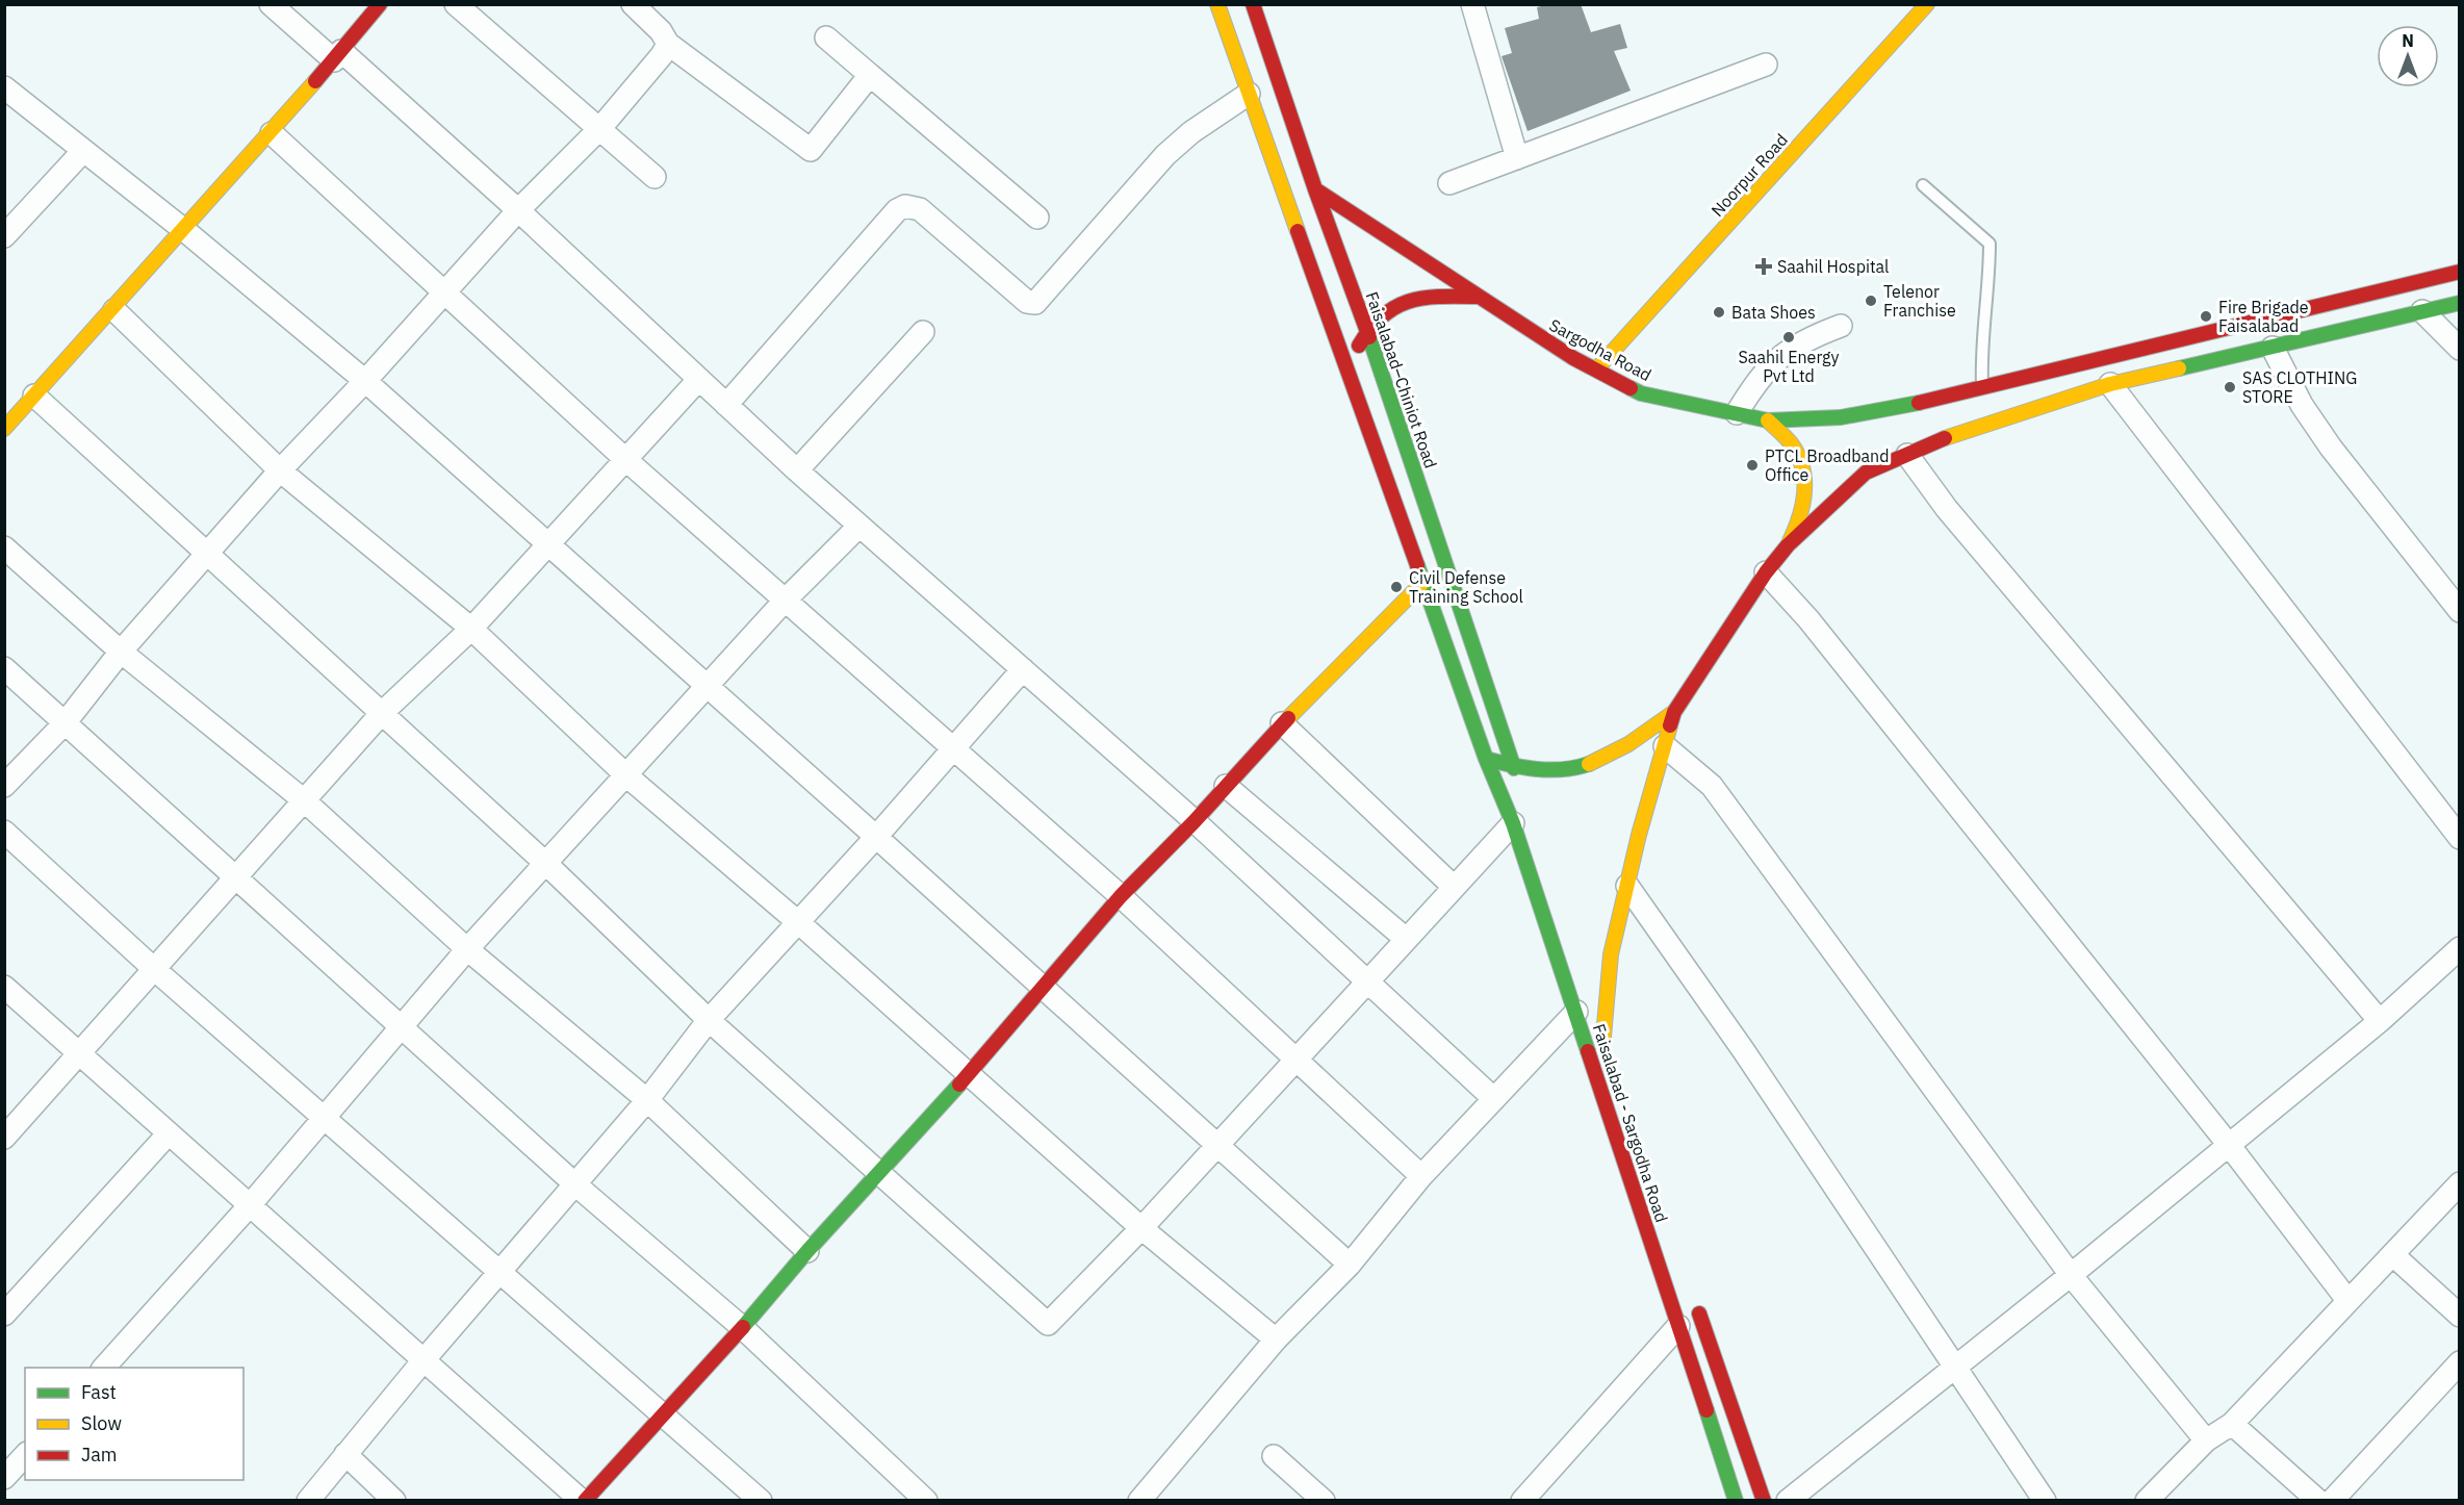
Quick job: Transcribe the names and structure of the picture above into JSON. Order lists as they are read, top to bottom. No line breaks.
{"streets":{"main road":["Noorpur Road","Sargodha Road","Faisalabad–Chiniot Road","Faisalabad - Sargodha Road"]},"crossings":[["Noorpur Road","Sargodha Road"],["Sargodha Road","Faisalabad–Chiniot Road"]],"places":{"health":["Saahil Hospital"],"other":["Telenor Franchise","Bata Shoes","Fire Brigade Faisalabad","Saahil Energy Pvt Ltd","SAS CLOTHING STORE","PTCL Broadband Office","Civil Defense Training School"]},"legend":["Fast","Slow","Jam"],"north":"top"}
